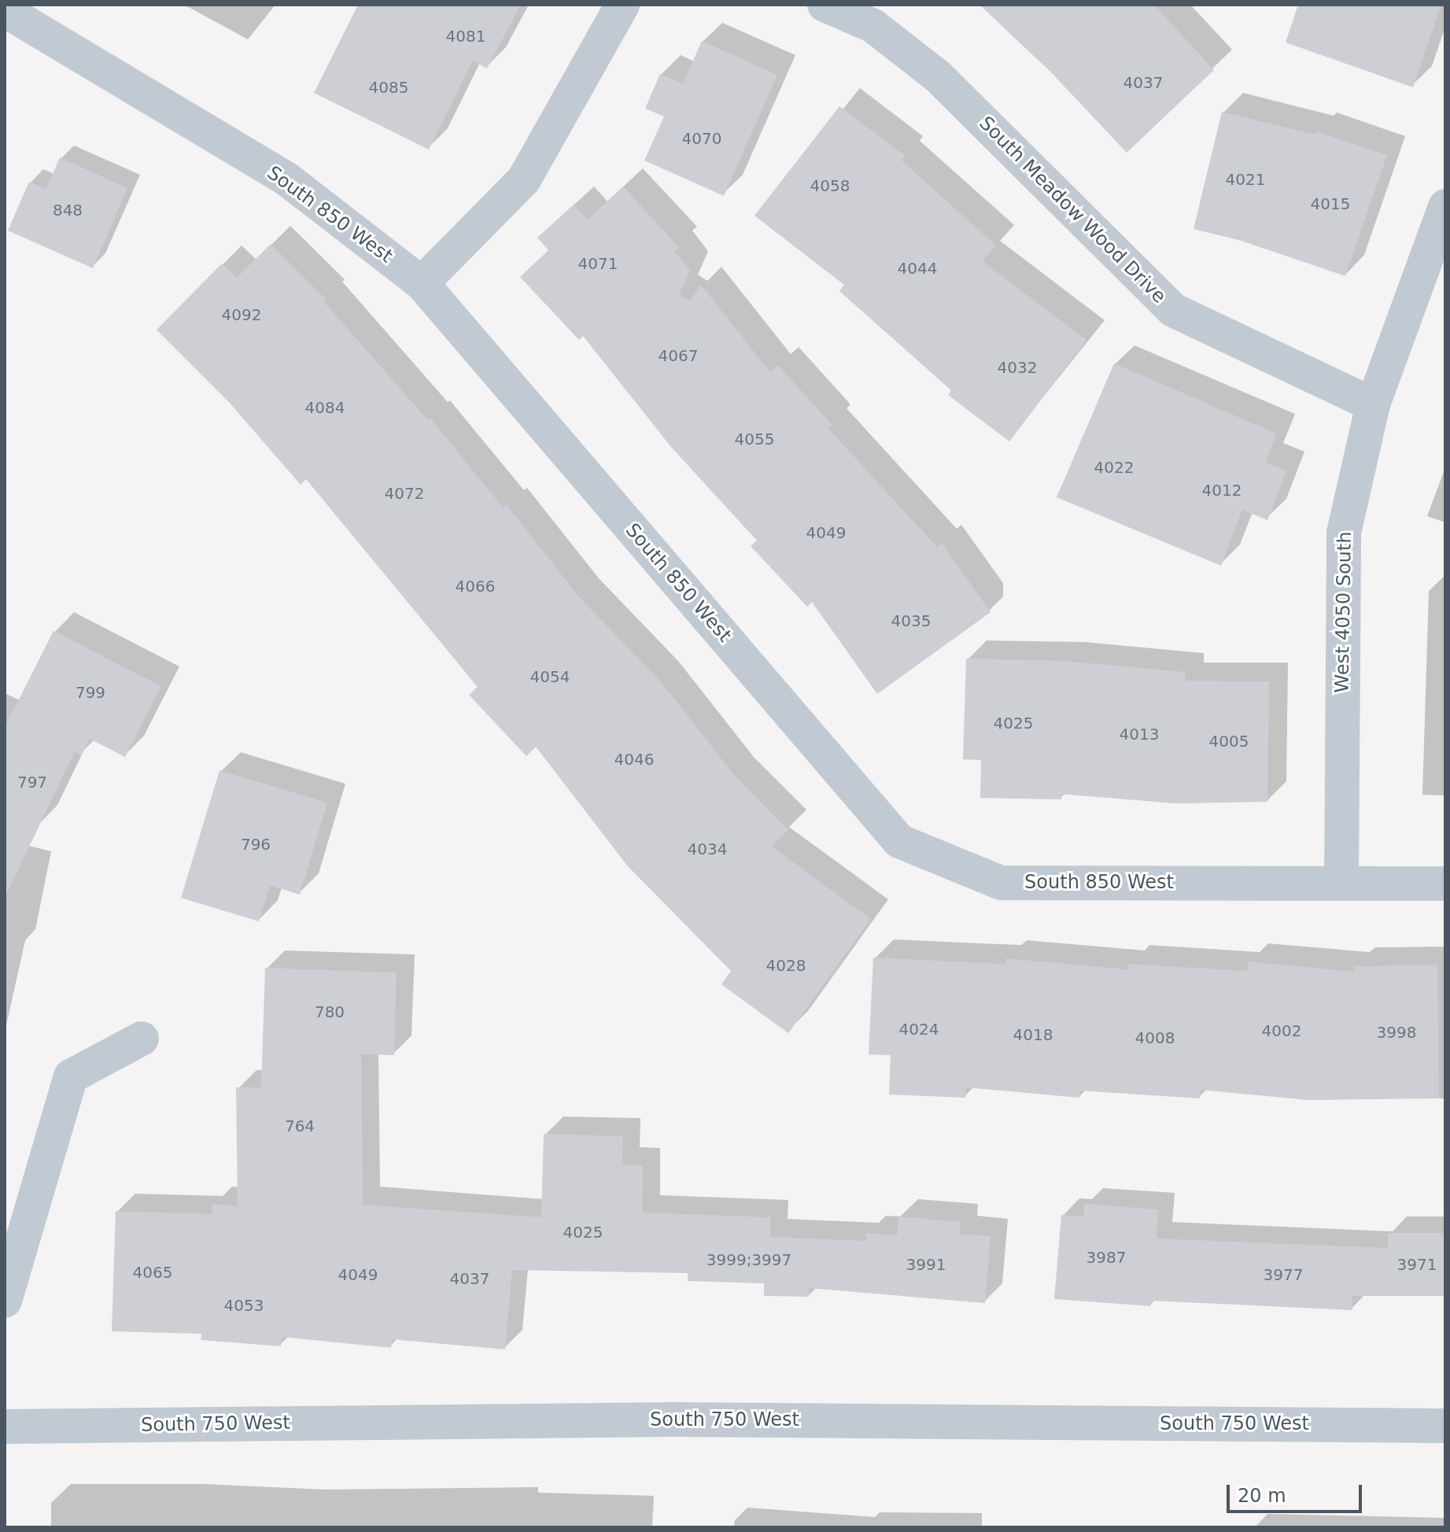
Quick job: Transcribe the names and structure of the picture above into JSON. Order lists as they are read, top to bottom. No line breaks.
{"streets":{"street":["South Meadow Wood Drive","South 850 West","West 4050 South","South 750 West"]},"crossings":[["South Meadow Wood Drive","West 4050 South"],["South 850 West","West 4050 South"]],"house_numbers":["4081","4037","4085","4070","4021","4058","4015","848","4071","4044","4092","4067","4032","4084","4055","4022","4012","4072","4049","4066","4035","4054","799","4025","4013","4005","4046","797","796","4034","4028","780","4024","4002","3998","4018","4008","764","4025","3987","3999;3997","3991","3971","4065","4049","3977","4037","4053"],"scale_bar":"20 m"}
